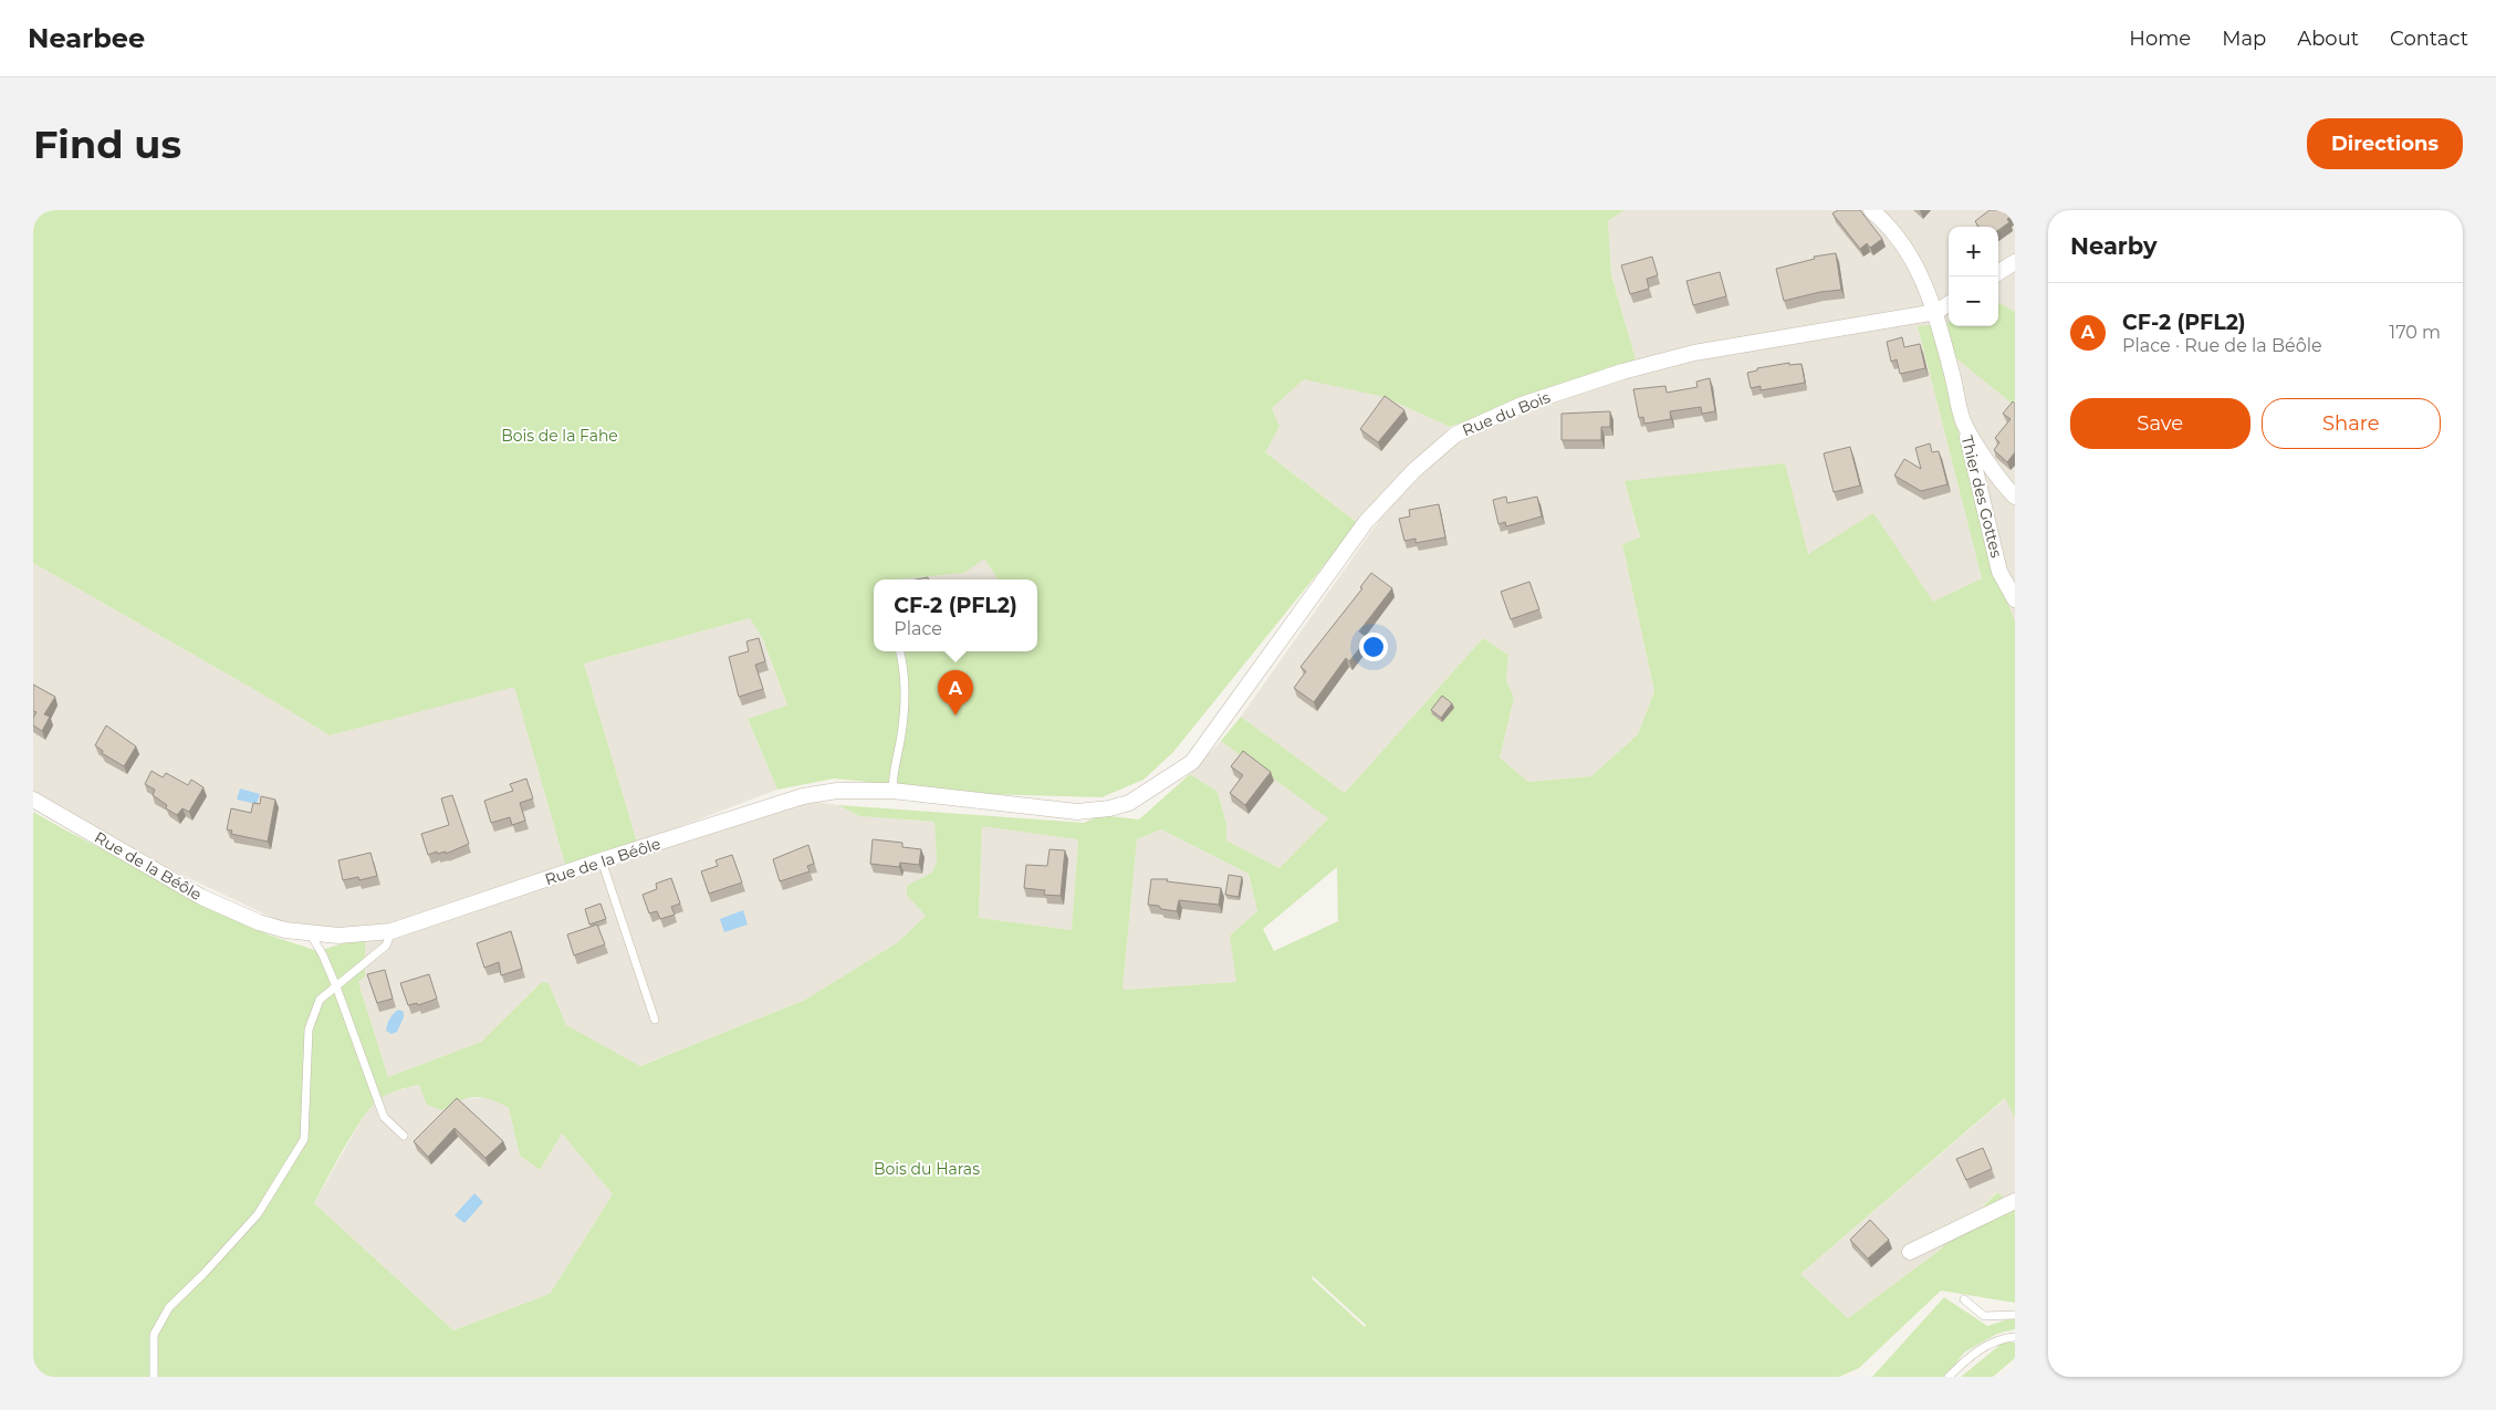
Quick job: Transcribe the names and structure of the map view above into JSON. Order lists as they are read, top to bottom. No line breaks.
{"streets":{"street":["Rue du Bois","Thier des Gottes","Rue de la Béôle"]},"crossings":[["Rue du Bois","Thier des Gottes"],["Rue du Bois","Rue de la Béôle"]],"parks":["Bois de la Fahe","Bois du Haras"],"page":{"header":"Nearbee","nav":["Home","Map","About","Contact"],"buttons":["Directions",["Save","Share"]],"title":"Find us","heading":"Nearby","map_buttons":["+","−"],"list":[{"mark":"A","name":"CF-2 (PFL2)","note":"Place · Rue de la Béôle","value":"170 m"}],"popup":["CF-2 (PFL2)","Place"],"pins":"A"}}
